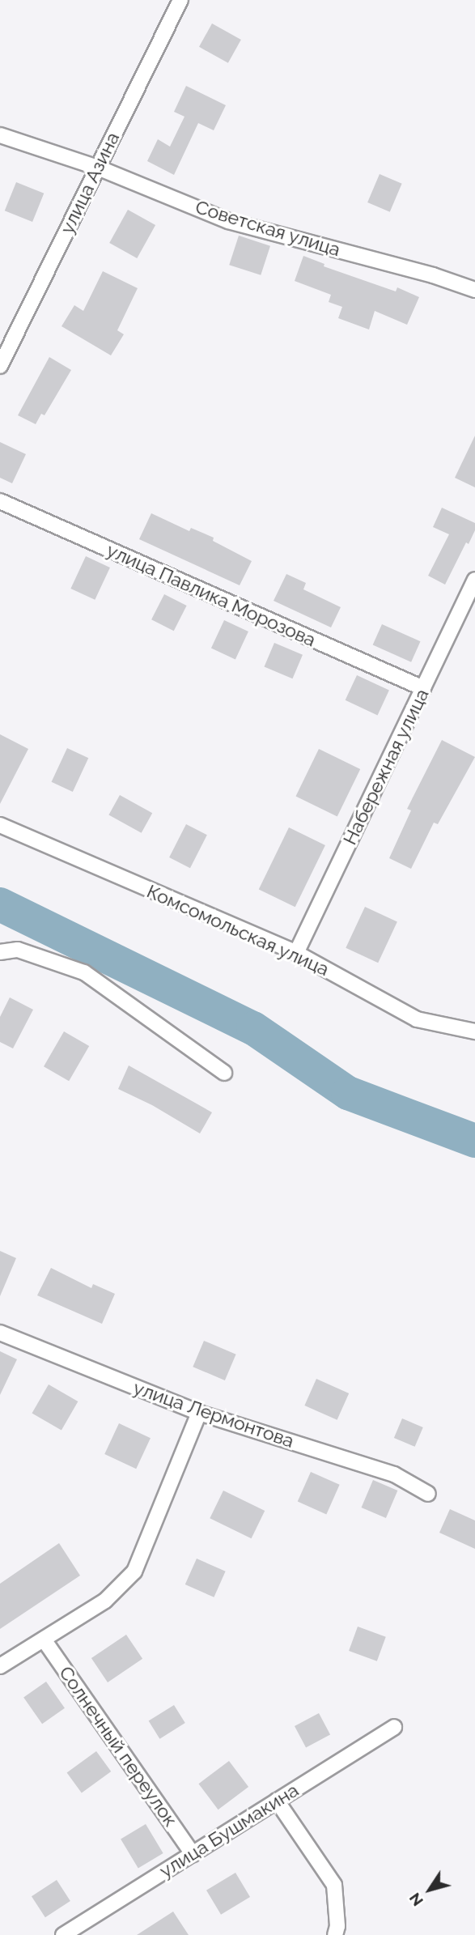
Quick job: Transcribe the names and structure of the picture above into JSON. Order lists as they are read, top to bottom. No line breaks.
{"streets":{"street":["улица Азина","Советская улица","улица Павлика Морозова","Набережная улица","Комсомольская улица","улица Лермонтова","Солнечный переулок","улица Бушмакина"]},"crossings":[["улица Азина","Советская улица"],["улица Павлика Морозова","Набережная улица"],["Набережная улица","Комсомольская улица"],["Солнечный переулок","улица Бушмакина"]],"north":"bottom left"}
